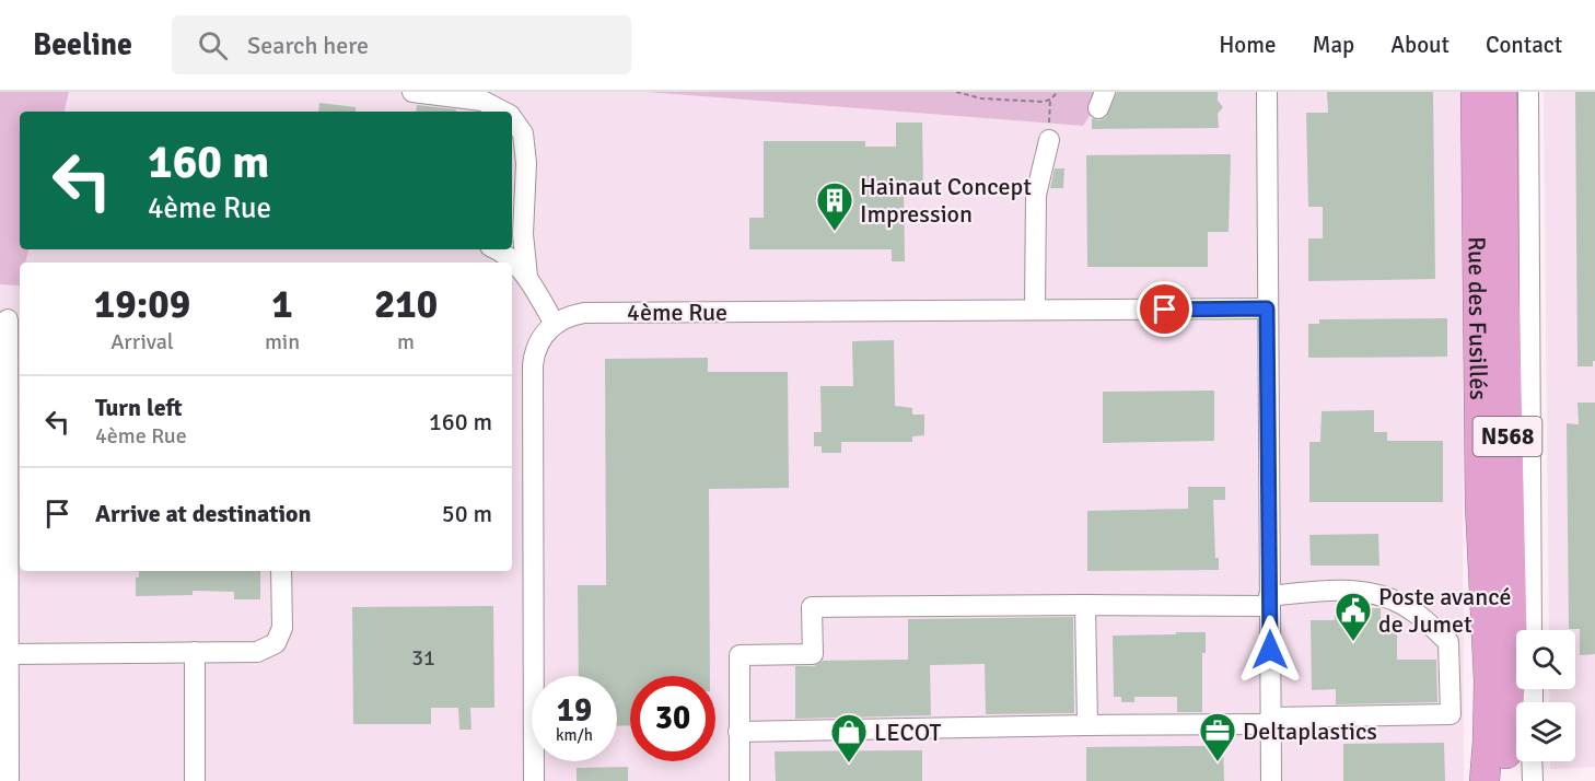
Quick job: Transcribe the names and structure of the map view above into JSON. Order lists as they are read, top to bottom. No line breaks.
{"streets":{"highway":["Rue des Fusillés","N568"],"street":["4ème Rue"]},"places":{"building":["Hainaut Concept Impression"],"public building":["Poste avancé de Jumet"],"office":["Deltaplastics"],"shop":["LECOT"]},"house_numbers":["31"],"page":{"header":"Beeline","search":"Search here","nav":["Home","Map","About","Contact"],"turn":["160 m","4ème Rue"],"eta":["19:09","Arrival","1","min","210","m"],"list":[{"name":"Turn left","note":"4ème Rue","value":"160 m"},{"name":"Arrive at destination","value":"50 m"}],"speed":"19 km/h","limit":"30"}}
